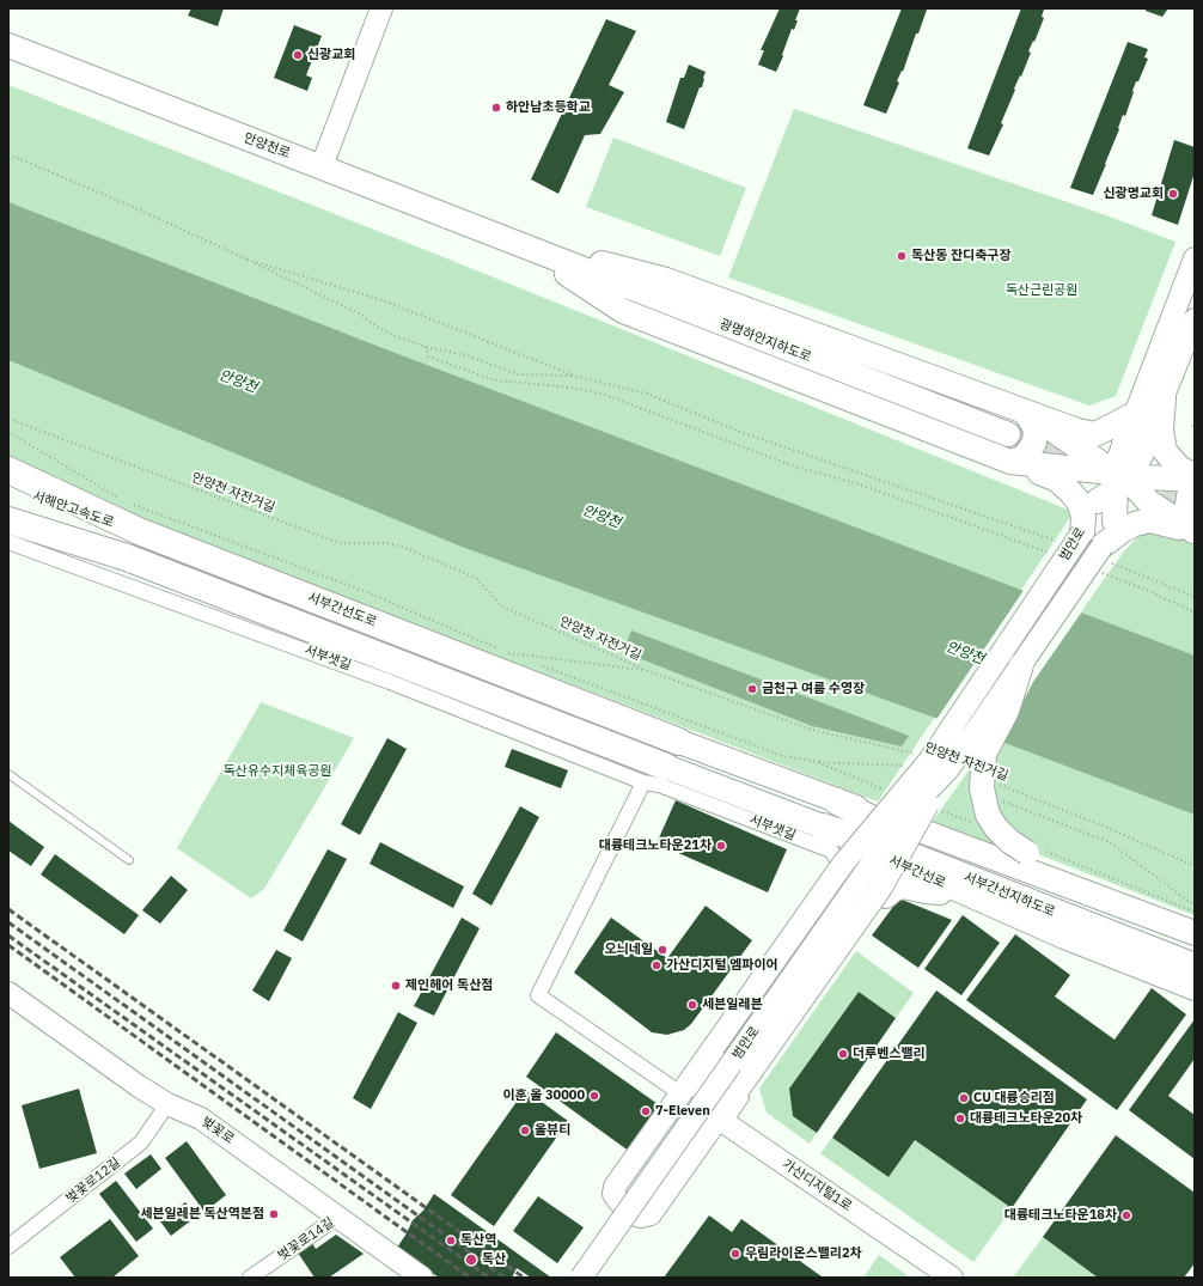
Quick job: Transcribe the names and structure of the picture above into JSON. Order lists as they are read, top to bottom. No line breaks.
{"streets":{"highway":["서해안고속도로","서부간선도로","서부간선지하도로"],"main road":["안양천로","광명하안지하도로","범안로","서부간선로","벚꽃로","가산디지털1로"],"street":["서부샛길","벚꽃로12길","벚꽃로14길"],"path":["안양천 자전거길"]},"crossings":[["안양천로","광명하안지하도로"],["안양천 자전거길","범안로"],["서해안고속도로","서부간선도로"],["서부간선로","서부간선지하도로"],["벚꽃로","벚꽃로12길"],["벚꽃로","벚꽃로14길"]],"water":["안양천"],"parks":["독산근린공원","독산유수지체육공원"],"places":["신광교회","하안남초등학교","신광명교회","독산동 잔디축구장","금천구 여름 수영장","대륭테크노타운21차","오늬네일","가산디지털 엠파이어","제인헤어 독산점","세븐일레븐","더루벤스밸리","이훈 올 30000","CU 대륭승리점","7-Eleven","대륭테크노타운20차","올뷰티","세븐일레븐 독산역본점","대륭테크노타운18차","독산역","우림라이온스밸리2차","독산"]}
